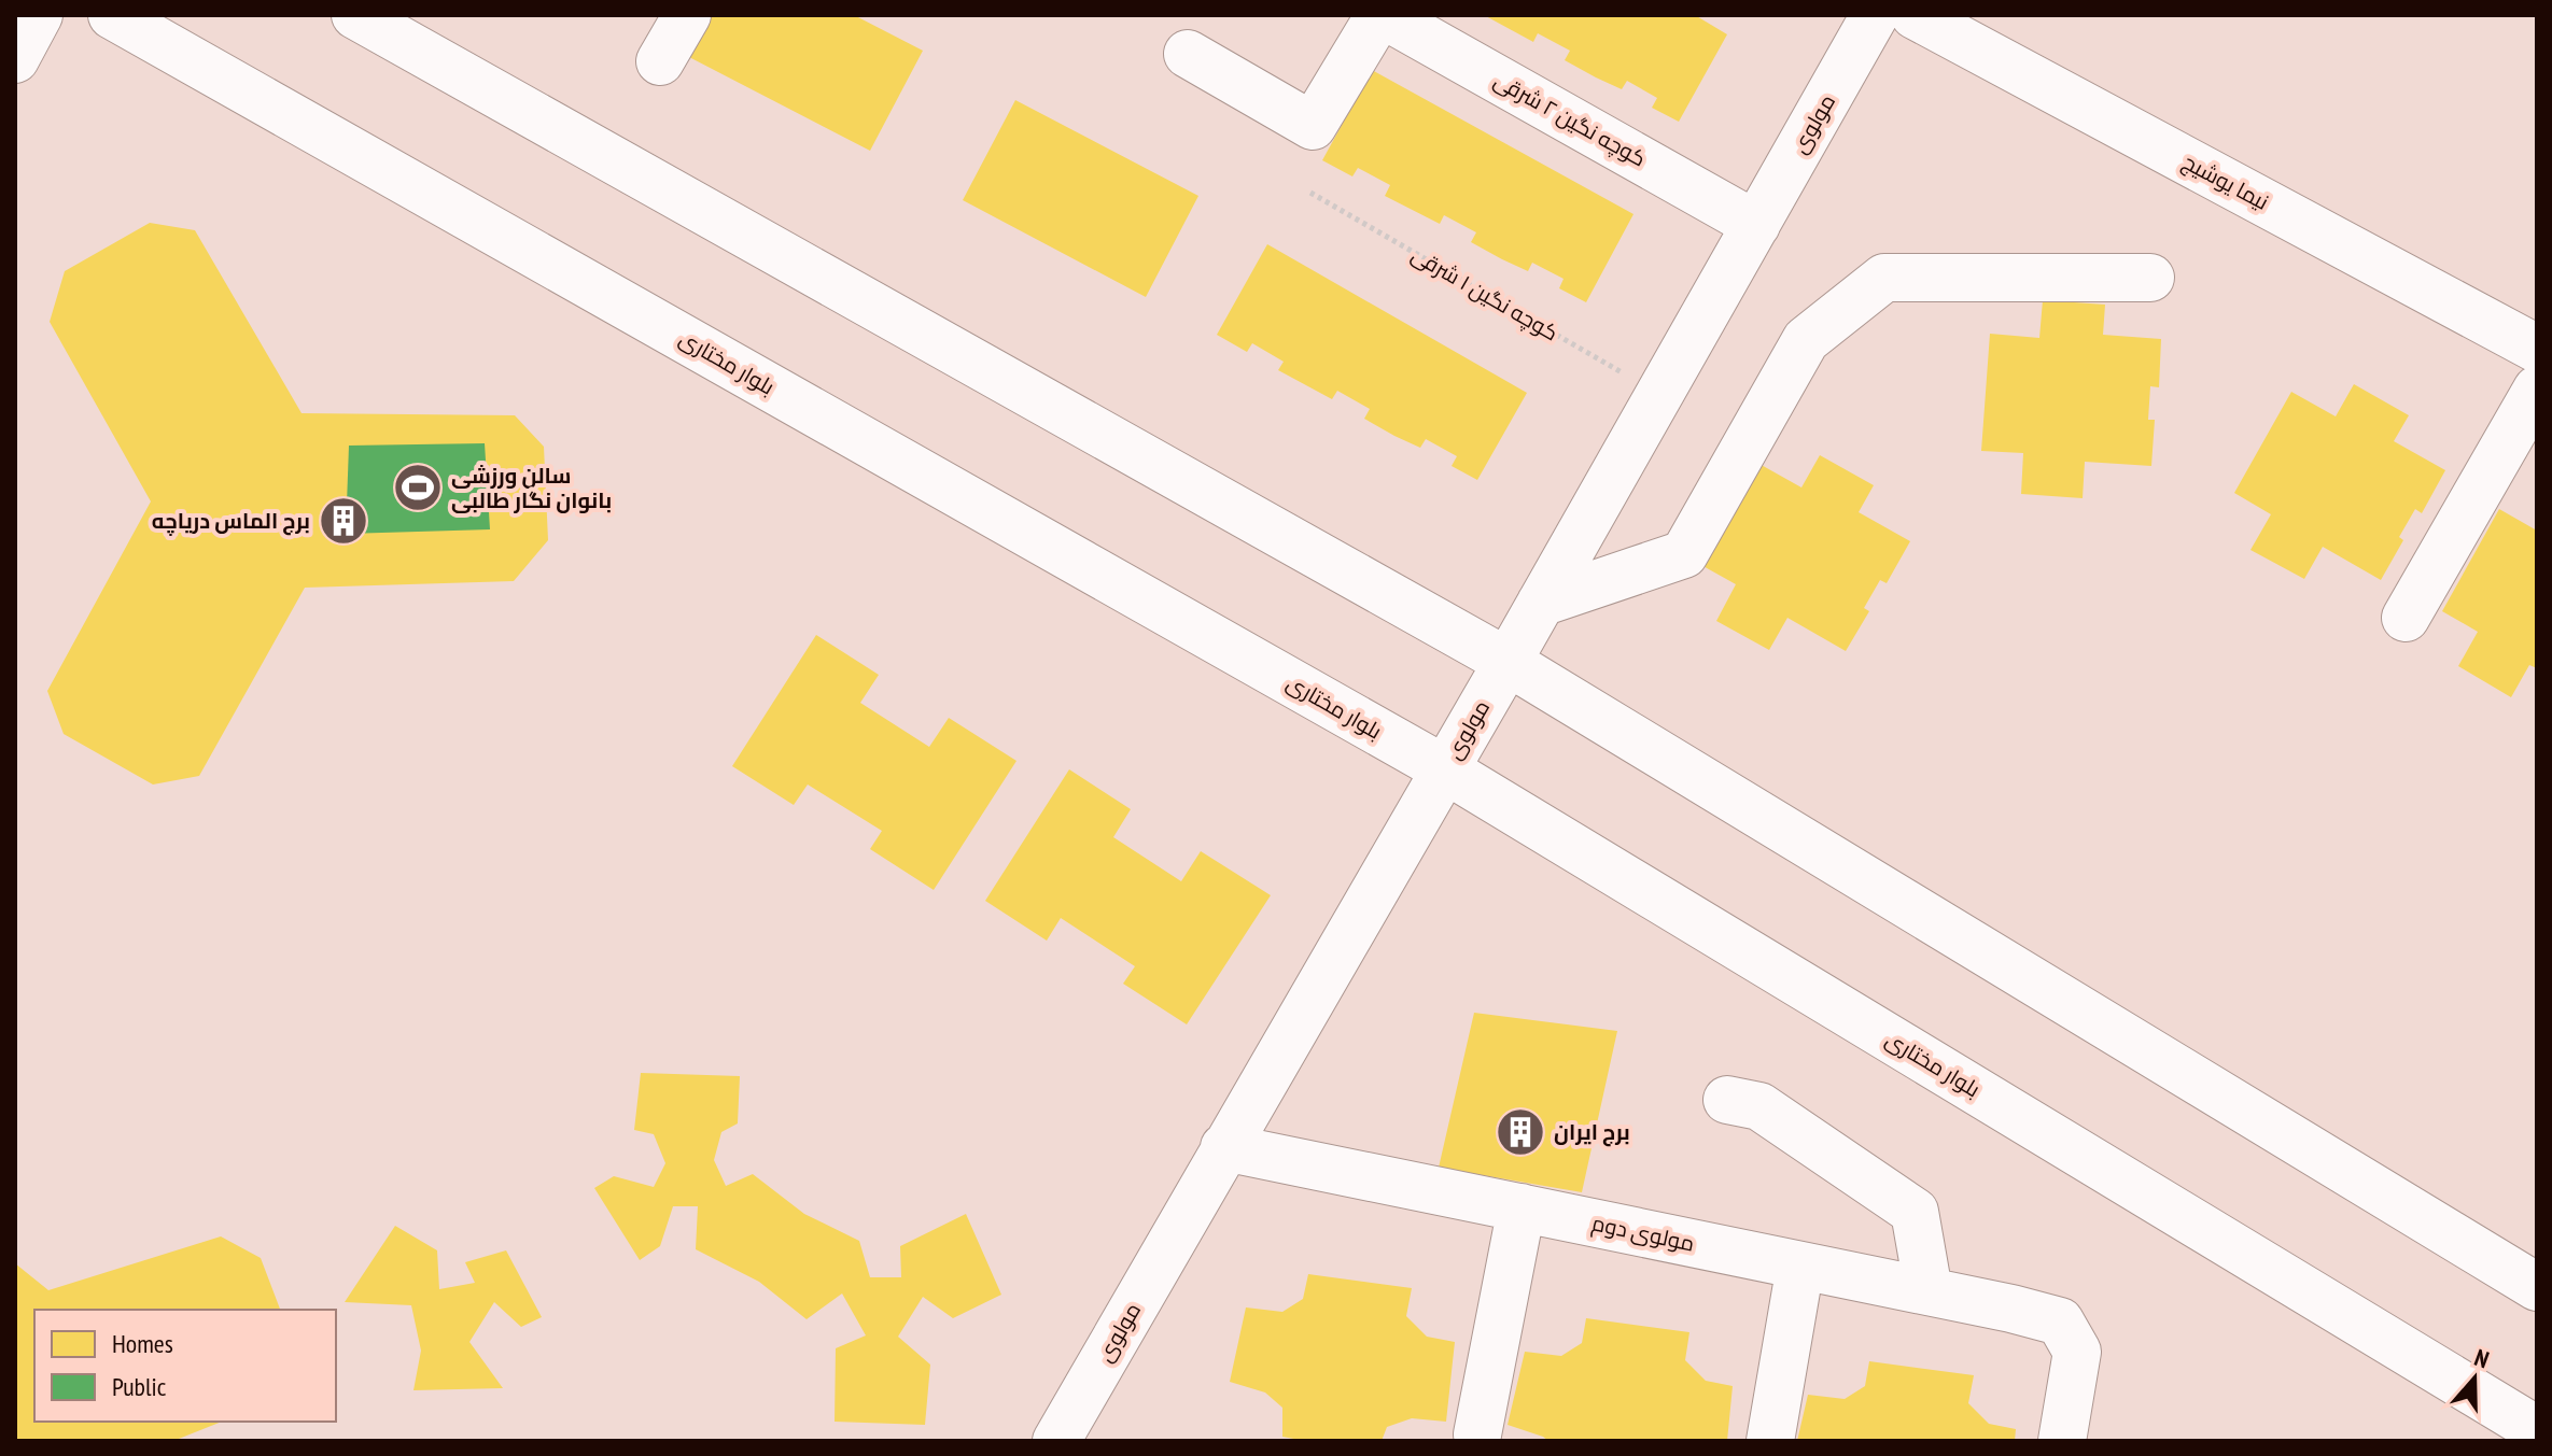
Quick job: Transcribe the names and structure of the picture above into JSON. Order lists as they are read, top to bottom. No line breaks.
{"streets":{"street":["کوچه نگین ۲ شرقی","مولوی","نیما یوشیج","بلوار مختاری","مولوی دوم"],"path":["کوچه نگین ۱ شرقی"]},"crossings":[["کوچه نگین ۲ شرقی","مولوی"],["مولوی","کوچه نگین ۱ شرقی"],["مولوی","بلوار مختاری"],["مولوی","مولوی دوم"]],"places":{"sports":["سالن ورزشی بانوان نگار طالبی"],"building":["برج الماس دریاچه","برج ایران"]},"legend":["Homes","Public"],"north":"top"}
